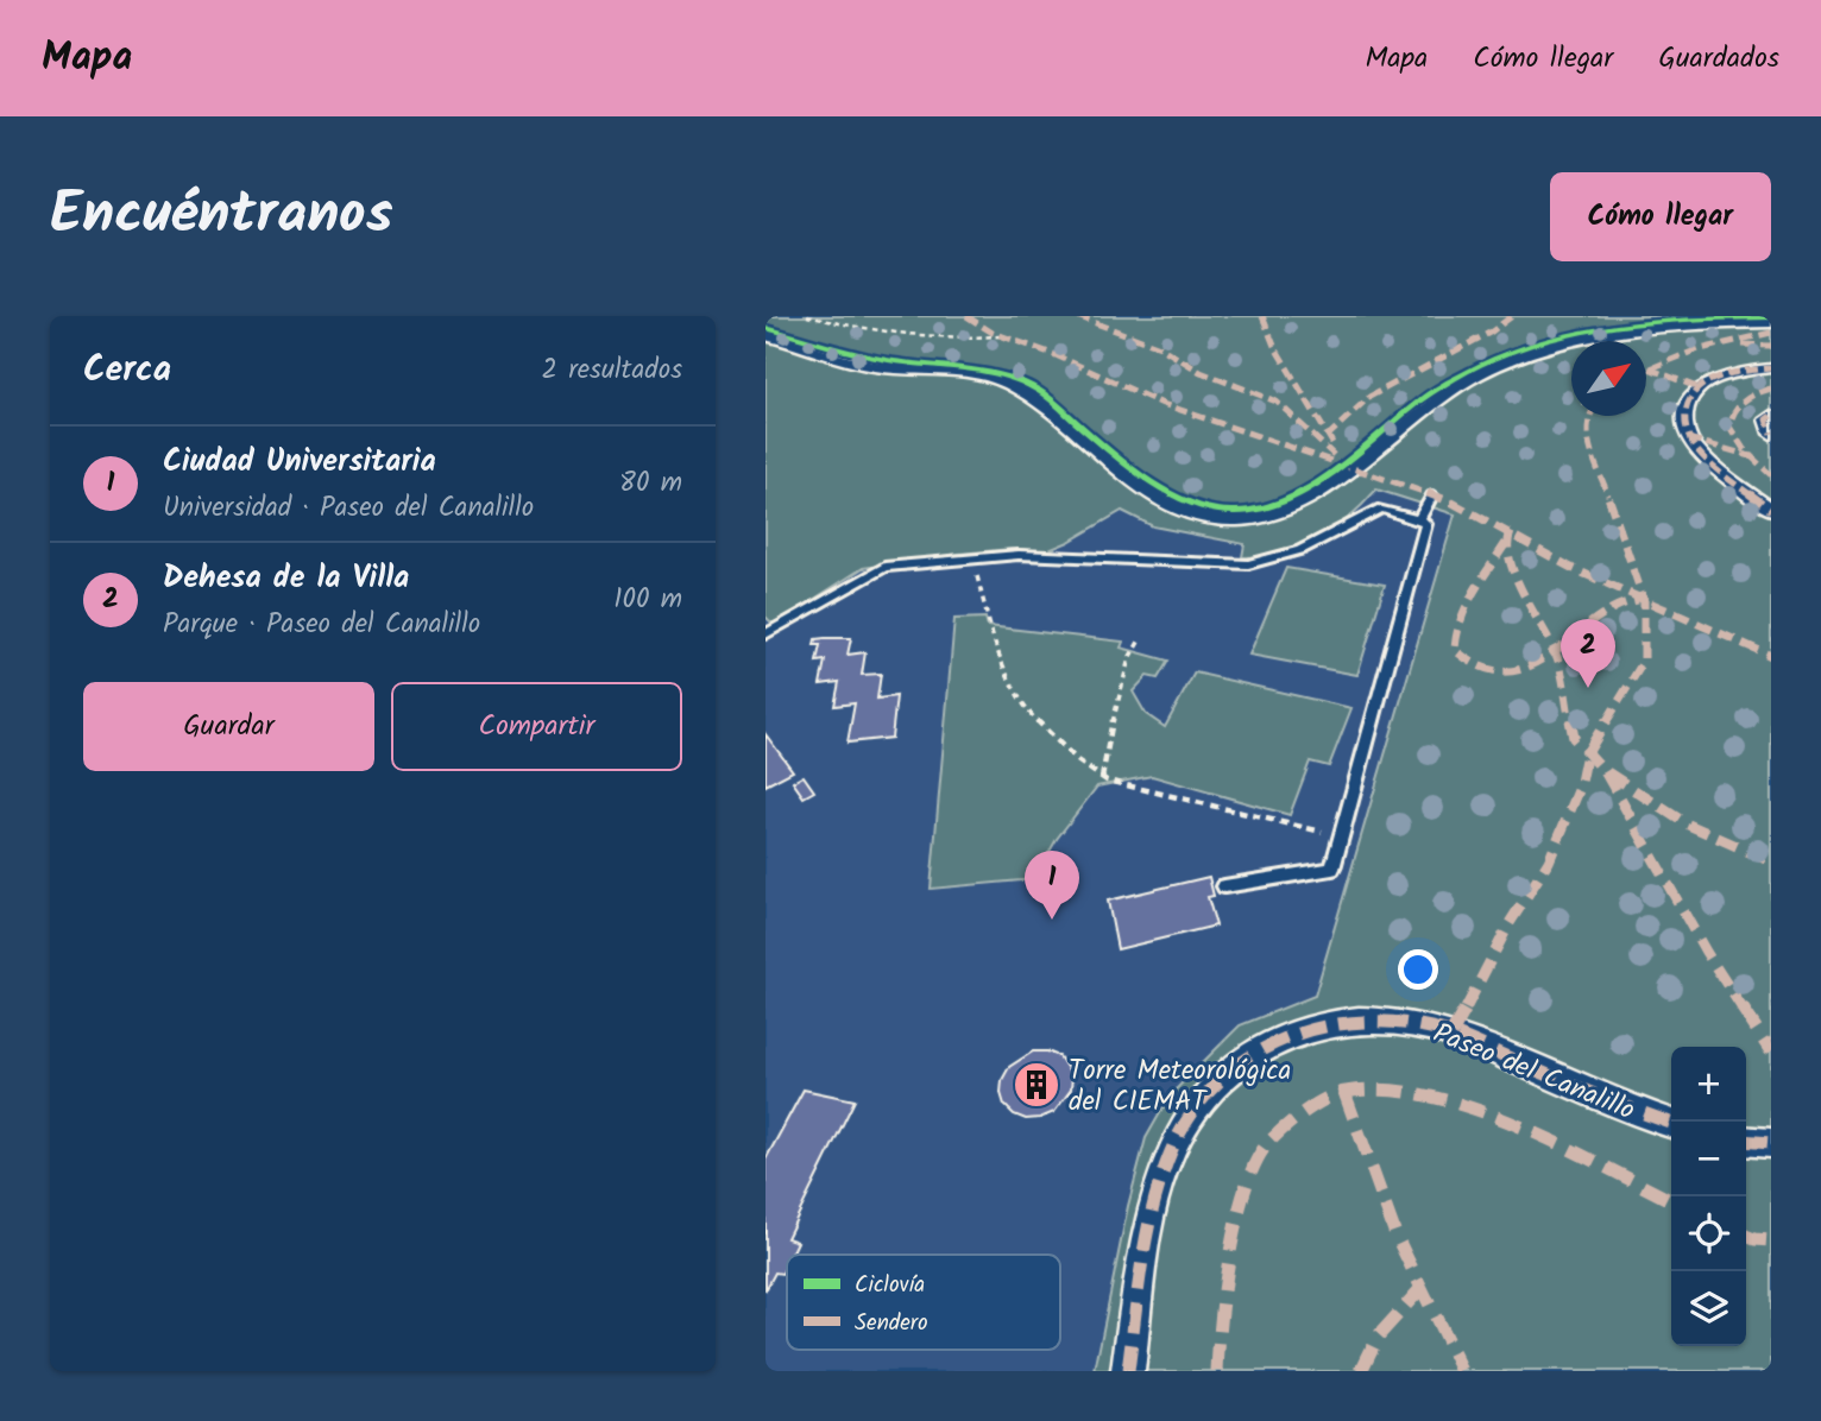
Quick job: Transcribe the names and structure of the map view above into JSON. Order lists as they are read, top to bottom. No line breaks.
{"streets":{"street":["Paseo del Canalillo"]},"places":{"building":["Torre Meteorológica del CIEMAT"]},"legend":["Ciclovía","Sendero"],"north":"top right","page":{"header":"Mapa","nav":["Mapa","Cómo llegar","Guardados"],"title":"Encuéntranos","buttons":["Cómo llegar",["Guardar","Compartir"]],"heading":["Cerca","2 resultados"],"list":[{"mark":"1","name":"Ciudad Universitaria","note":"Universidad · Paseo del Canalillo","value":"80 m"},{"mark":"2","name":"Dehesa de la Villa","note":"Parque · Paseo del Canalillo","value":"100 m"}],"pins":["2","1"],"map_buttons":["+","−"]}}
